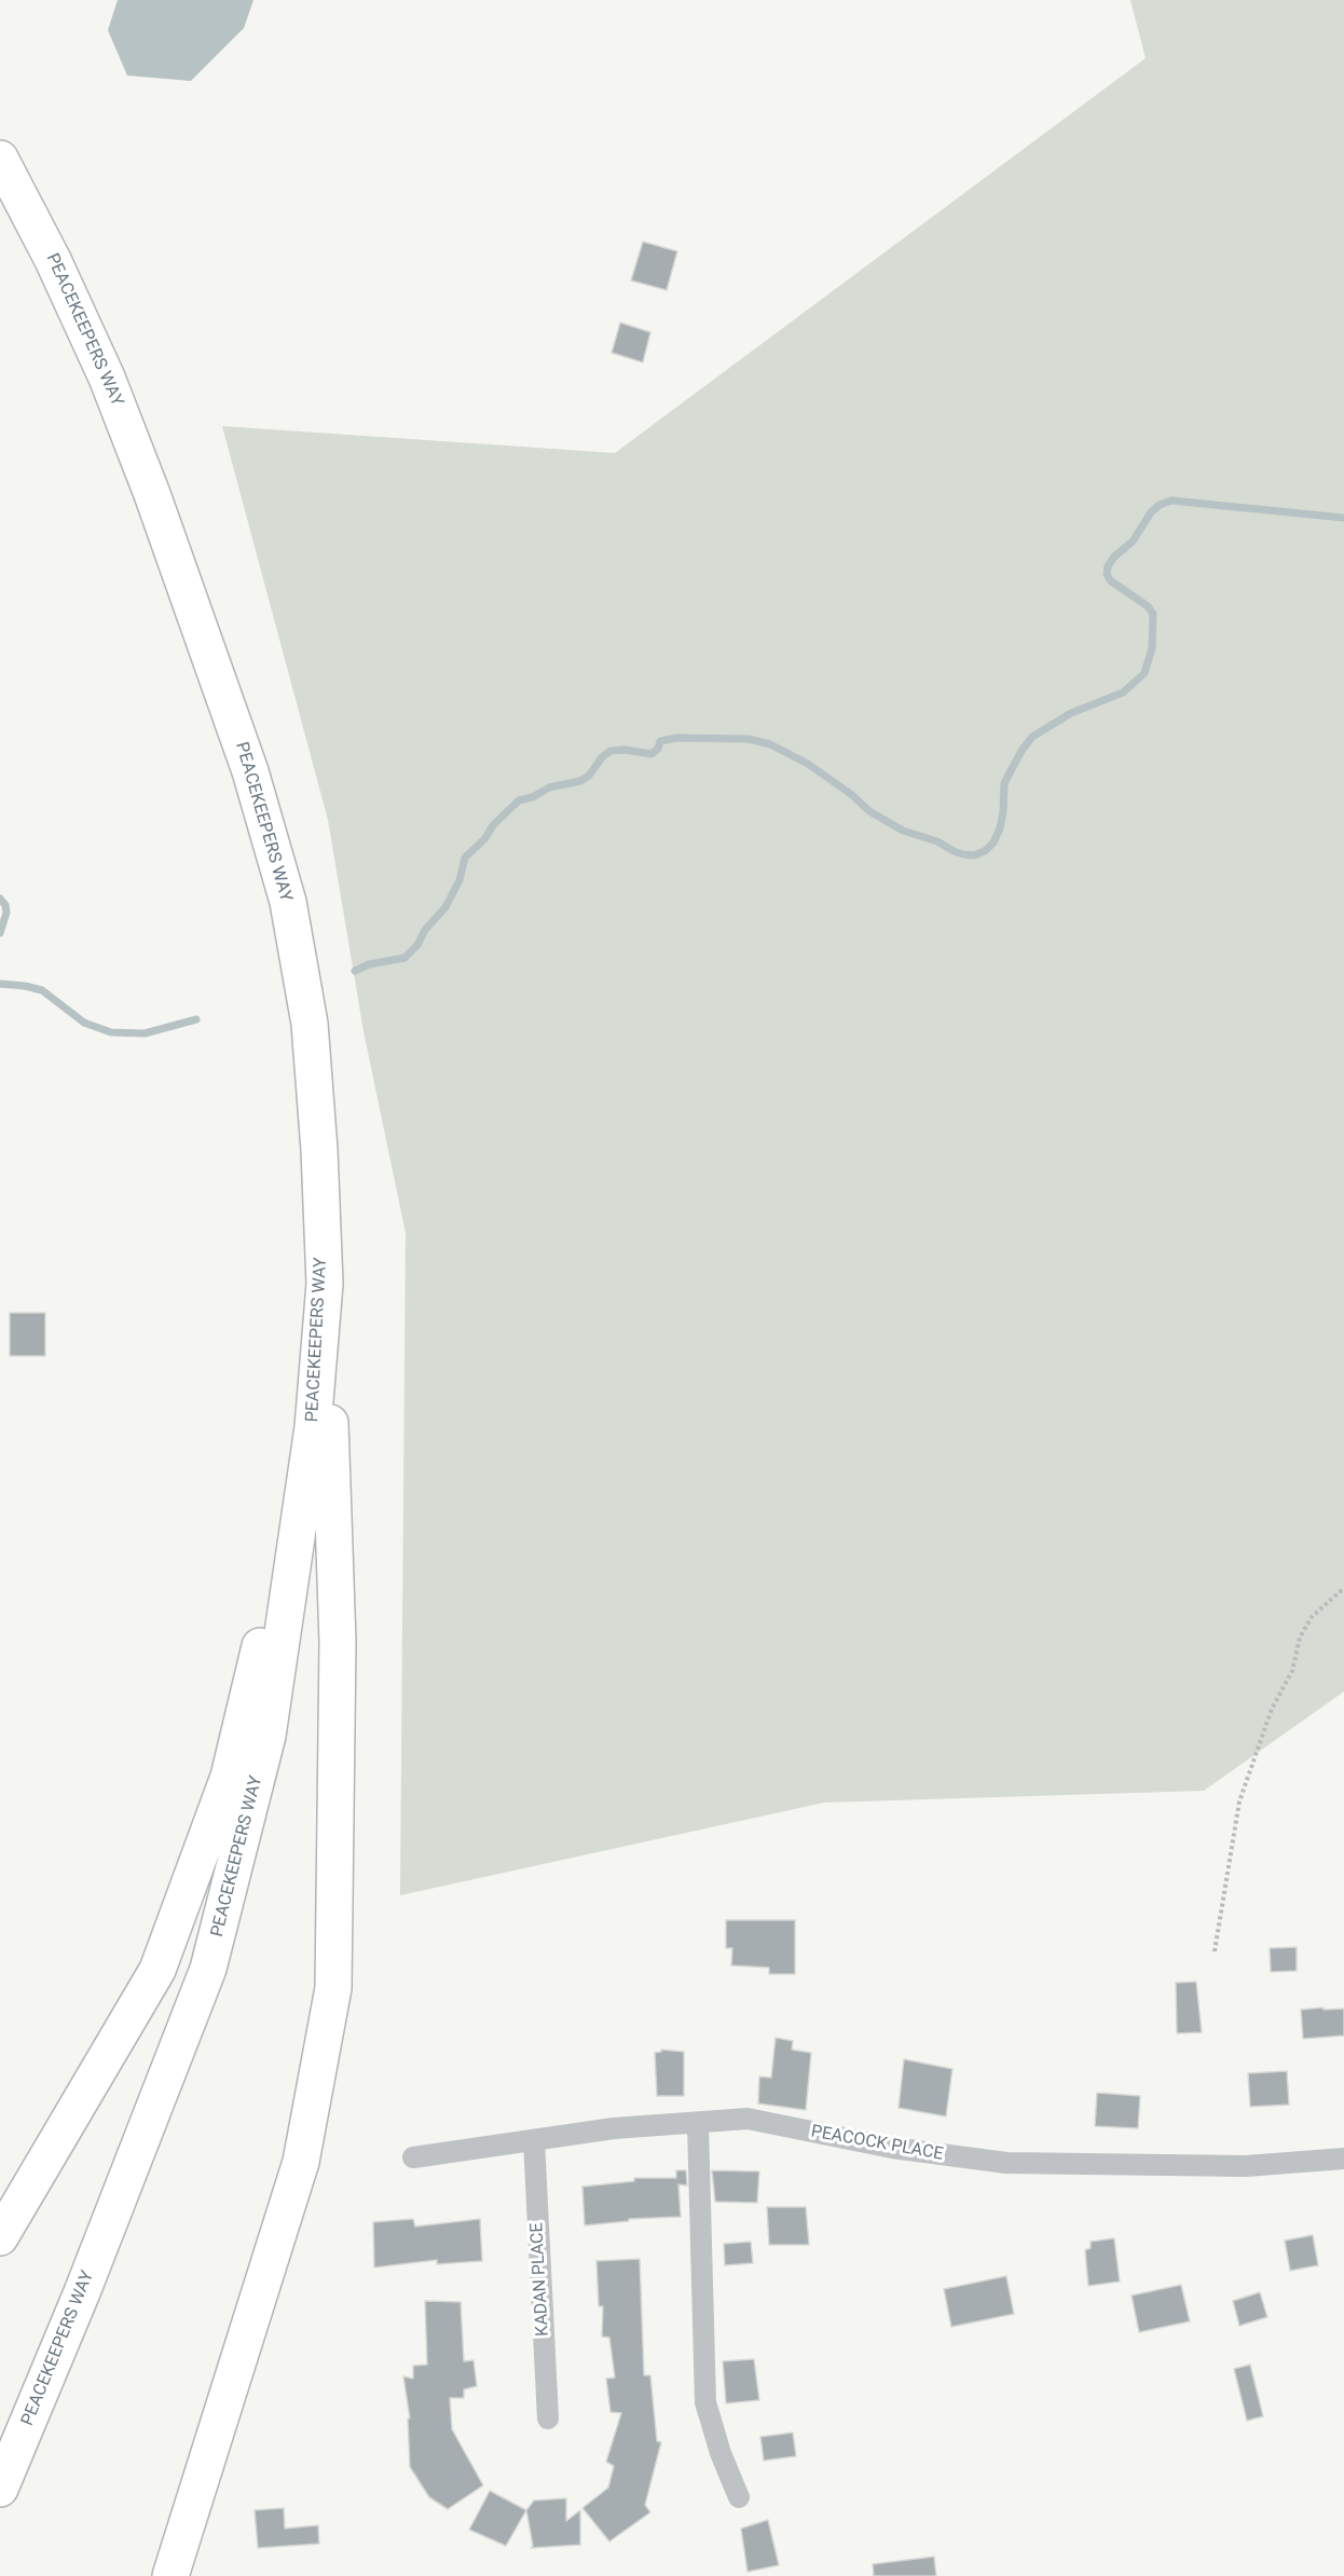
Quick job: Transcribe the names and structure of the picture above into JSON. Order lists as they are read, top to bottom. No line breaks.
{"streets":{"highway":["PEACEKEEPERS WAY"],"street":["PEACOCK PLACE","KADAN PLACE"]},"crossings":[["PEACOCK PLACE","KADAN PLACE"]]}
